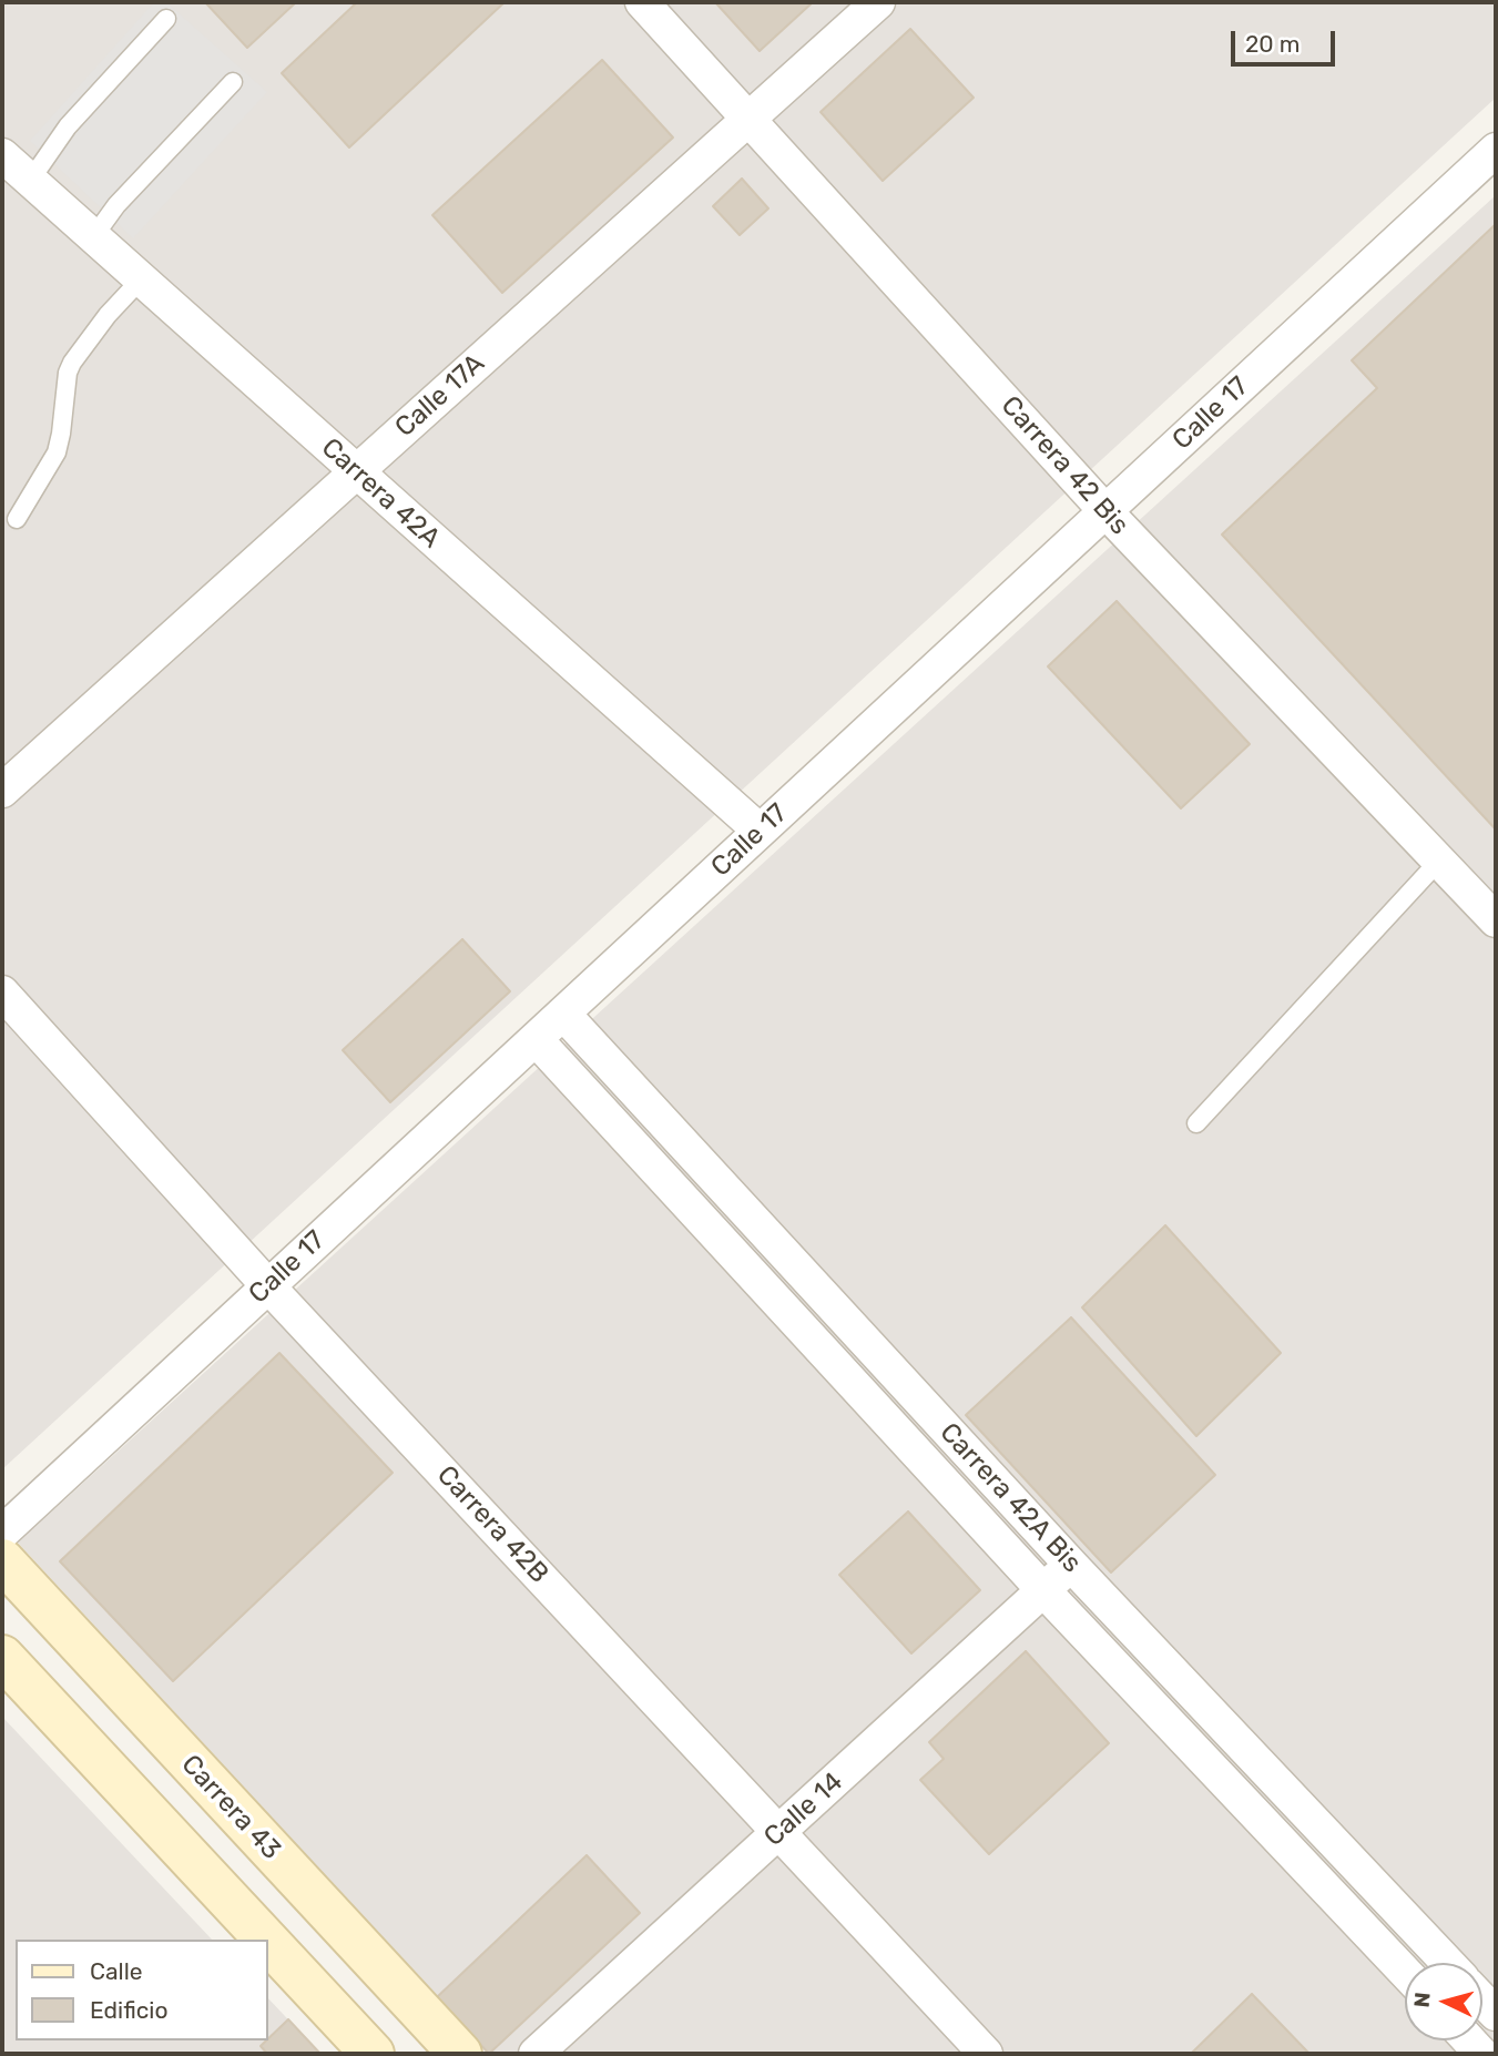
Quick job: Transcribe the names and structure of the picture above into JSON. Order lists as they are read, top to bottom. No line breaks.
{"streets":{"street":["Calle 17A","Calle 17","Carrera 42 Bis","Carrera 42A","Carrera 42A Bis","Carrera 42B","Carrera 43","Calle 14"]},"crossings":[["Calle 17A","Carrera 42 Bis"],["Calle 17A","Carrera 42A"],["Calle 17","Carrera 42 Bis"],["Calle 17","Carrera 42A"],["Calle 17","Carrera 42A Bis"],["Calle 17","Carrera 42B"],["Carrera 42A Bis","Calle 14"],["Carrera 42B","Calle 14"]],"legend":["Calle","Edificio"],"scale_bar":"20 m","north":"left"}
